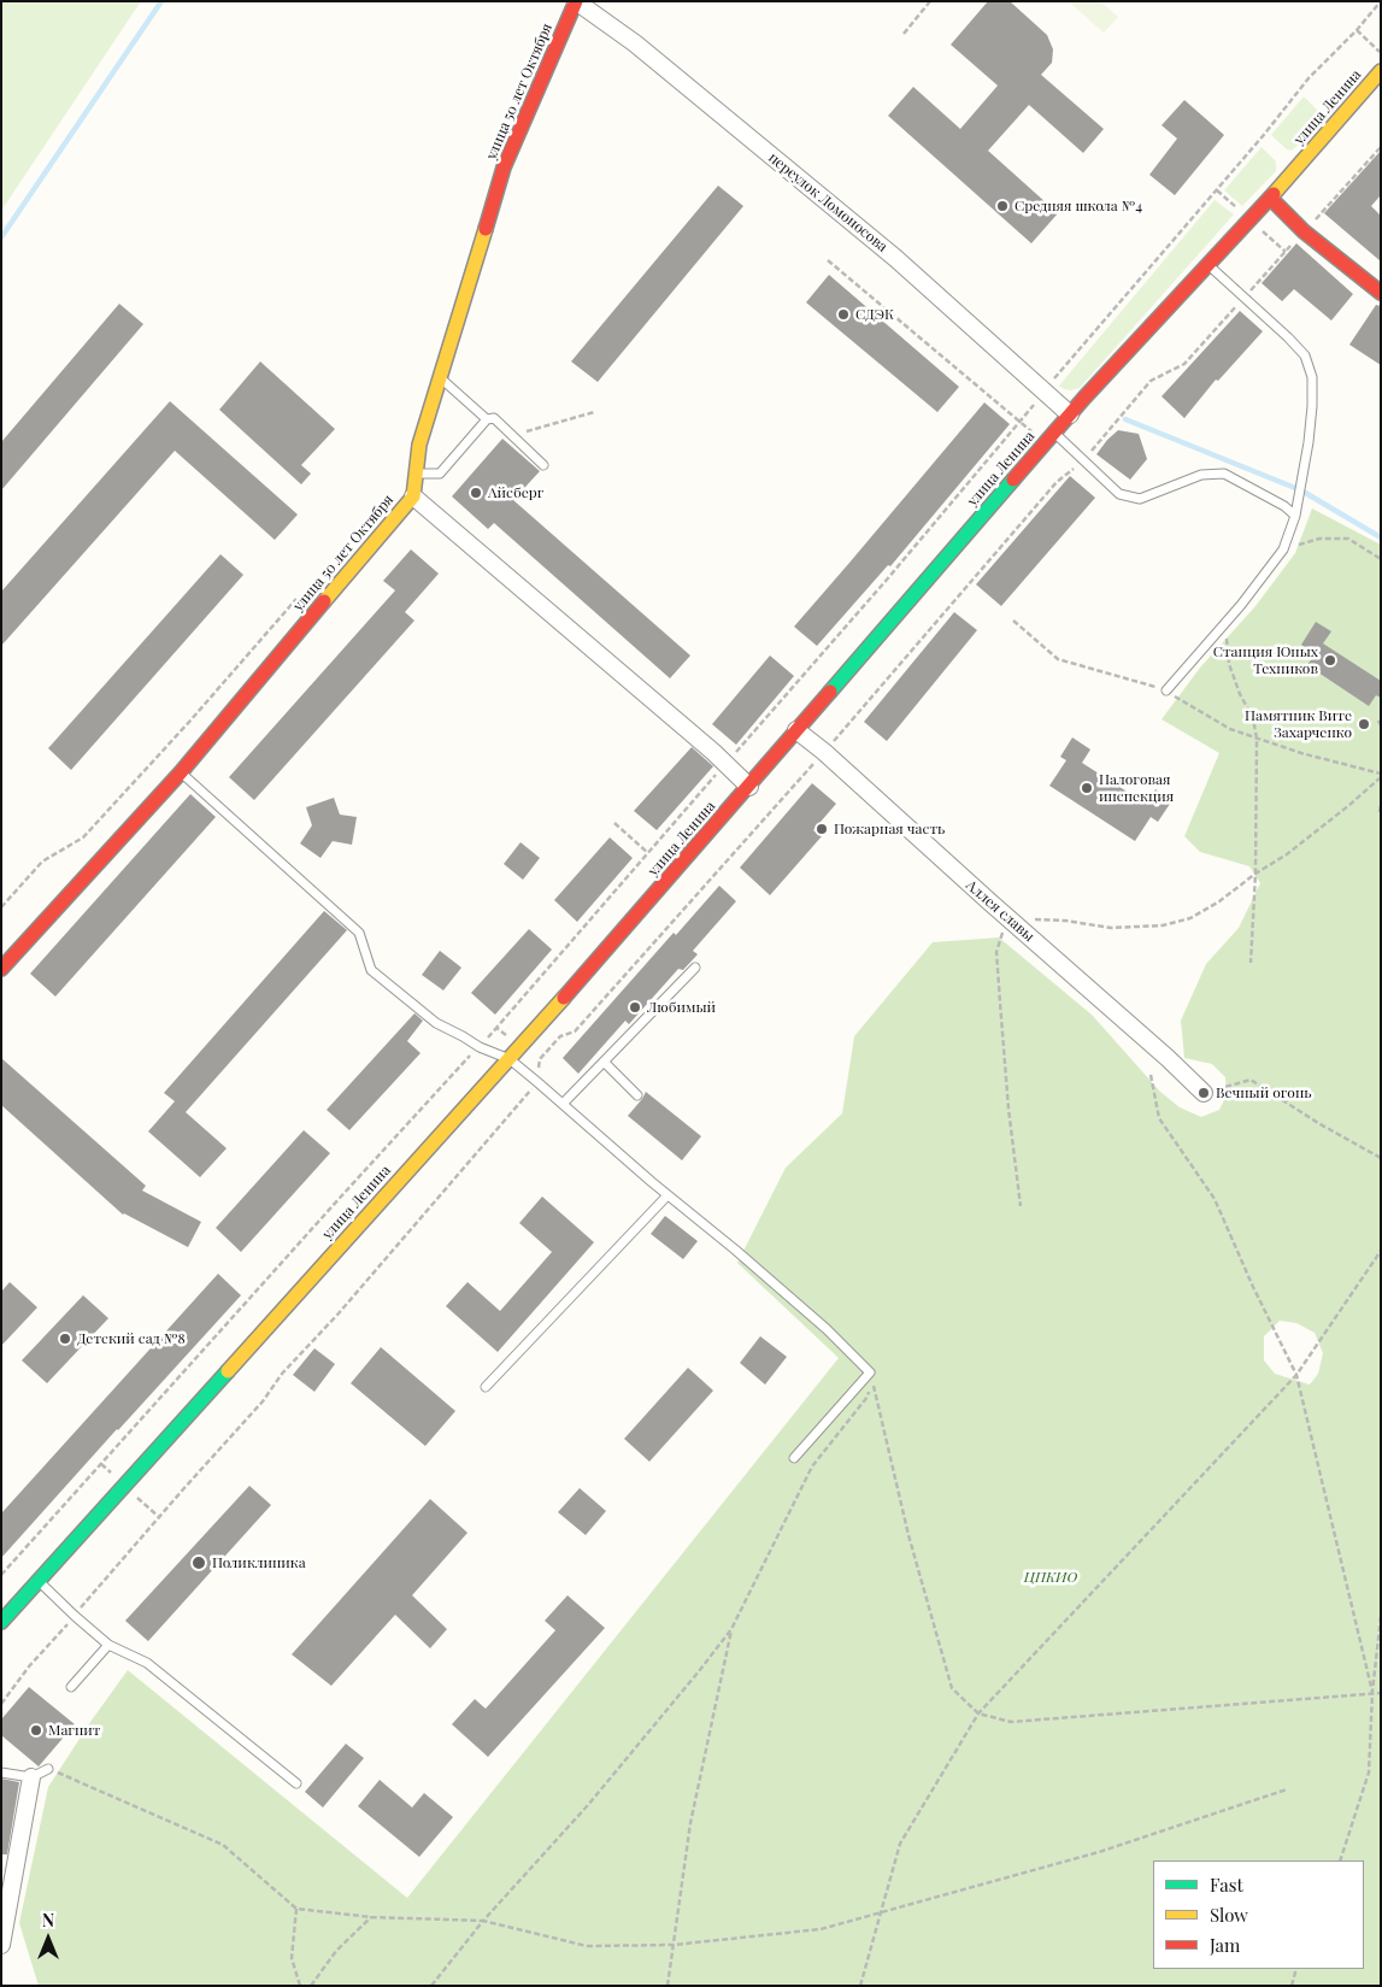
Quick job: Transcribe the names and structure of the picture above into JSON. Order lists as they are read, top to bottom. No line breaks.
{"streets":{"street":["улица 50 лет Октября","улица Ленина","переулок Ломоносова","Аллея славы"]},"crossings":[["улица 50 лет Октября","переулок Ломоносова"],["улица Ленина","переулок Ломоносова"],["улица Ленина","Аллея славы"]],"parks":["ЦПКИО"],"places":["Средняя школа №4","СДЭК","Айсберг","Станция Юных Техников","Памятник Вите Захарченко","Налоговая инспекция","Пожарная часть","Любимый","Вечный огонь","Детский сад №8","Поликлиника","Магнит"],"legend":["Fast","Slow","Jam"],"north":"top"}
